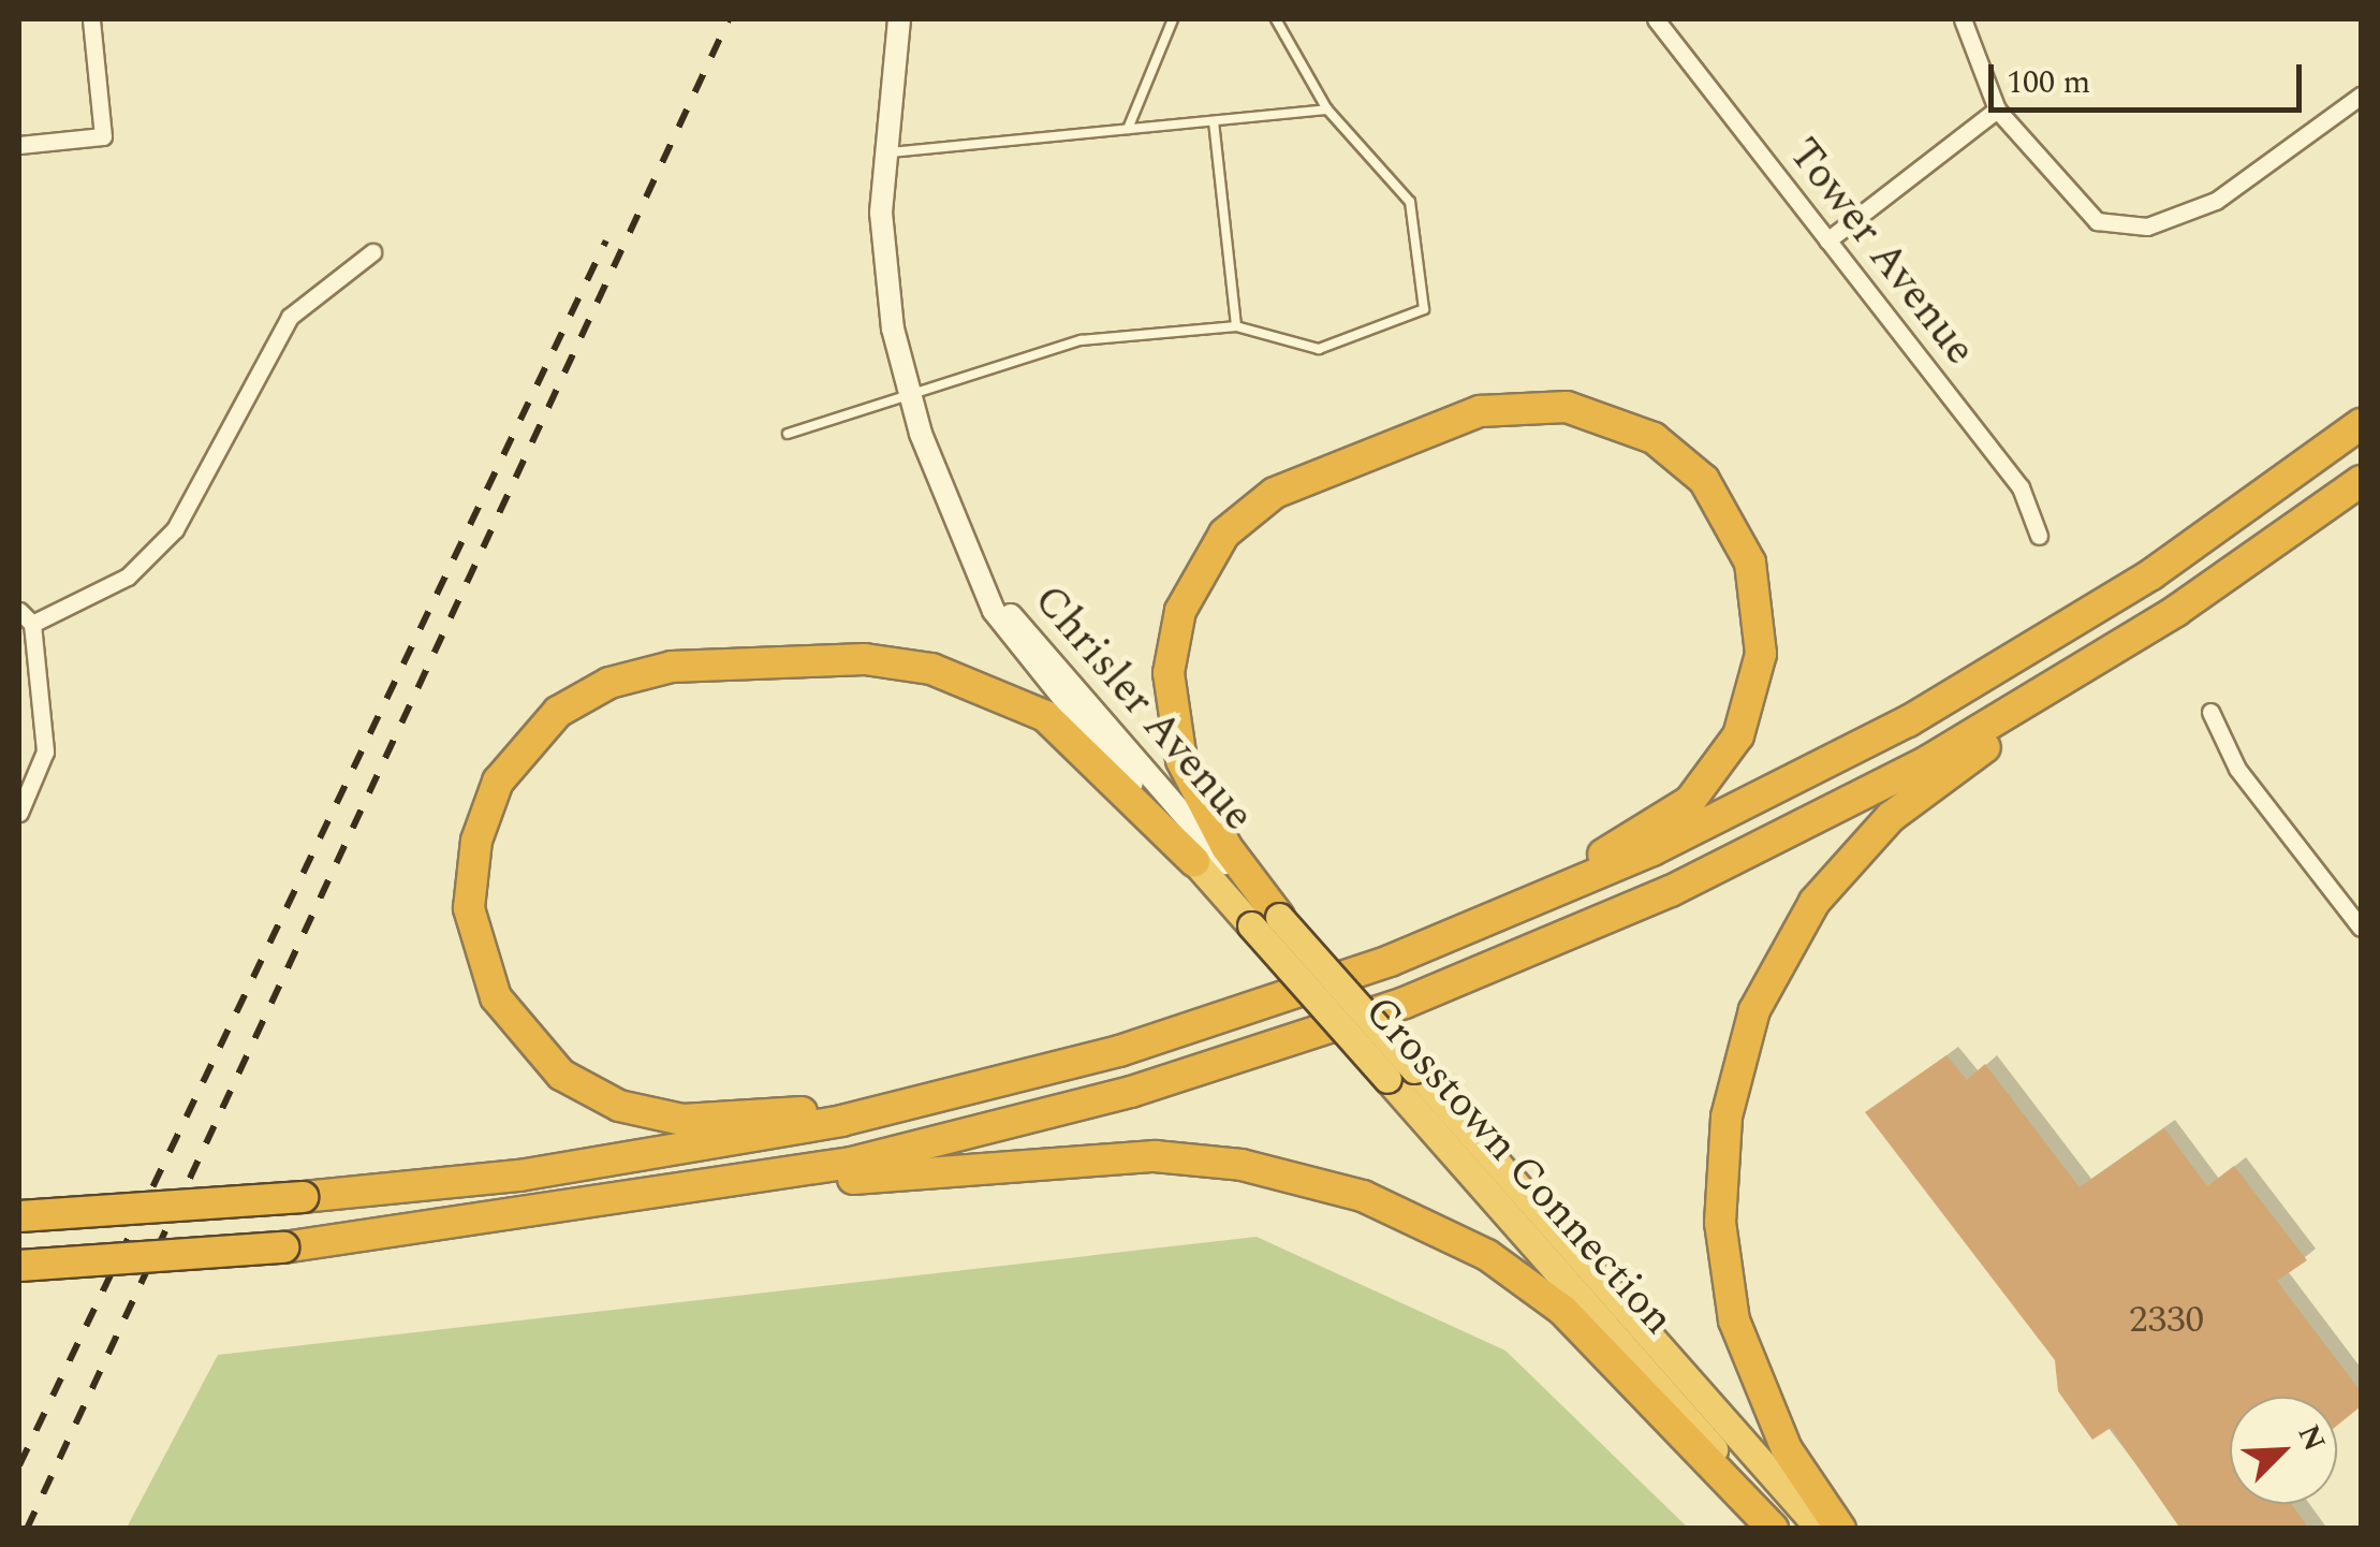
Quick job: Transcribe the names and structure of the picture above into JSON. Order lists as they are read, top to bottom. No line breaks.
{"streets":{"highway":["Crosstown Connection"],"street":["Tower Avenue","Chrisler Avenue"]},"crossings":[["Chrisler Avenue","Crosstown Connection"]],"house_numbers":["2330"],"scale_bar":"100 m","north":"top right"}
